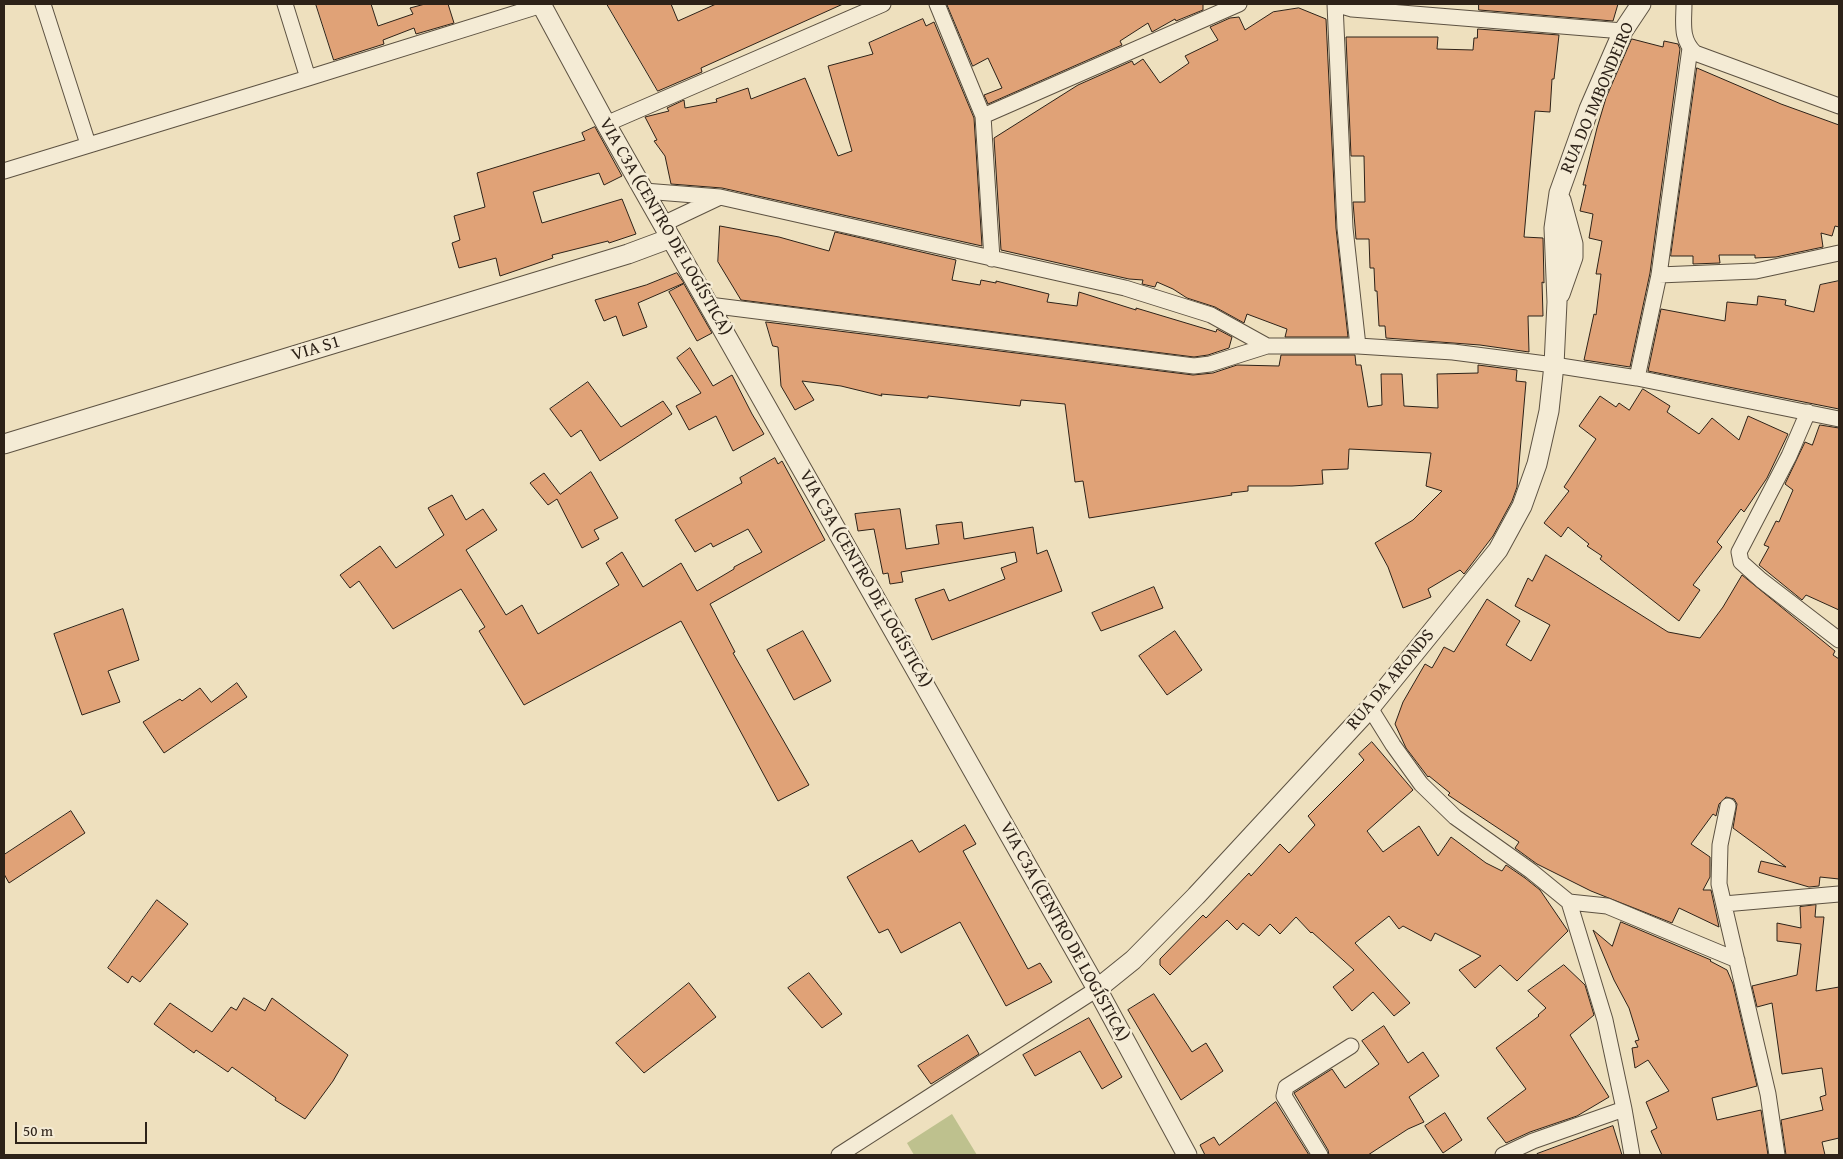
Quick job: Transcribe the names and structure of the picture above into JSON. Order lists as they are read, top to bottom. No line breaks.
{"streets":{"street":["RUA DO IMBONDEIRO","VIA C3A (CENTRO DE LOGÍSTICA)","VIA S1","RUA DA ARONDS"]},"crossings":[["RUA DO IMBONDEIRO","RUA DA ARONDS"],["VIA C3A (CENTRO DE LOGÍSTICA)","VIA S1"],["VIA C3A (CENTRO DE LOGÍSTICA)","RUA DA ARONDS"]],"scale_bar":"50 m"}
